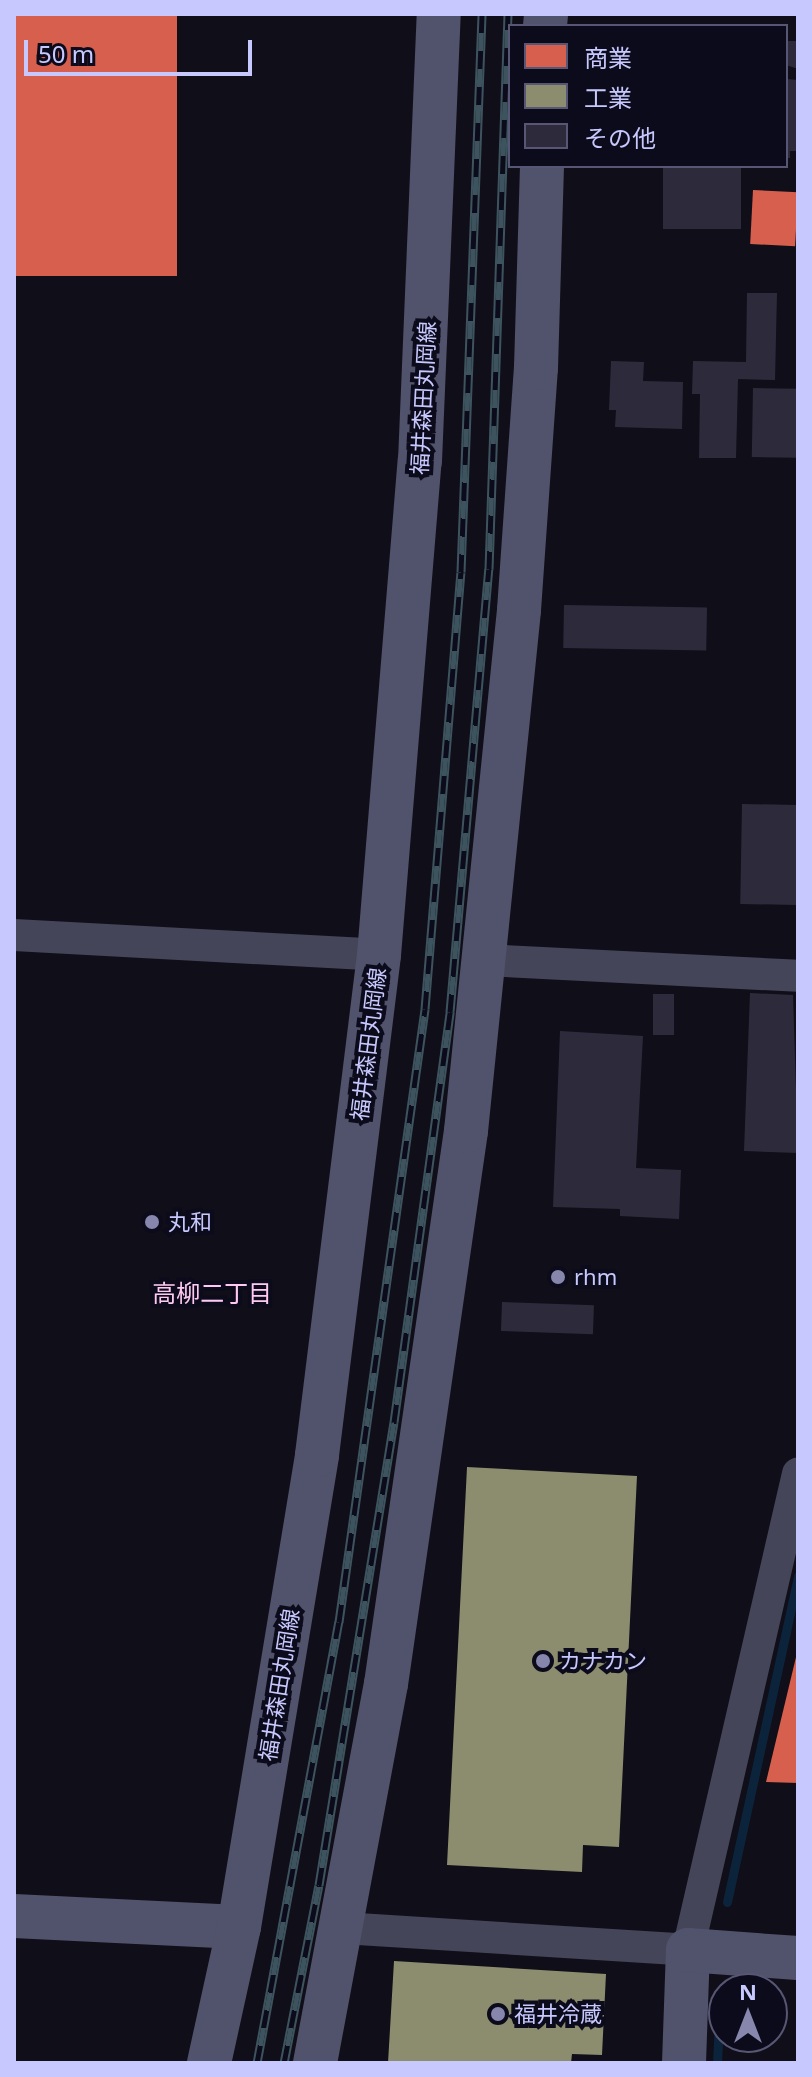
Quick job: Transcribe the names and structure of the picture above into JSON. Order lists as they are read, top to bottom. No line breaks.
{"streets":{"main road":["福井森田丸岡線"]},"districts":["高柳二丁目"],"places":["丸和","rhm","カナカン","福井冷蔵"],"legend":["商業","工業","その他"],"scale_bar":"50 m","north":"top"}
